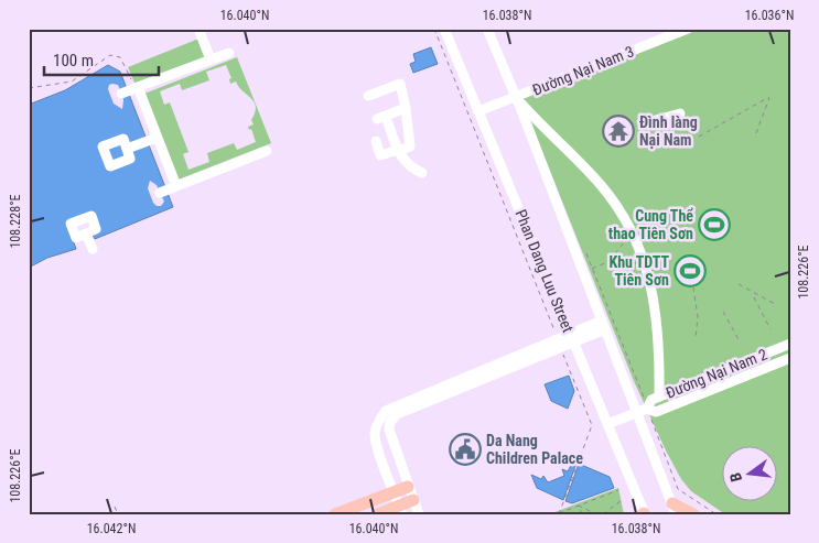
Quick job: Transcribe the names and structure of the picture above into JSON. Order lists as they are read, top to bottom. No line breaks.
{"streets":{"street":["Đường Nại Nam 3","Phan Dang Luu Street","Đường Nại Nam 2"]},"crossings":[["Đường Nại Nam 3","Phan Dang Luu Street"],["Phan Dang Luu Street","Đường Nại Nam 2"]],"places":{"temple":["Đình làng Nại Nam"],"sports":["Cung Thể thao Tiên Sơn","Khu TDTT Tiên Sơn"],"public building":["Da Nang Children Palace"]},"scale_bar":"100 m","north":"left","coordinates":["16.040°N","16.038°N","16.036°N","108.228°E","108.226°E","16.042°N"]}
